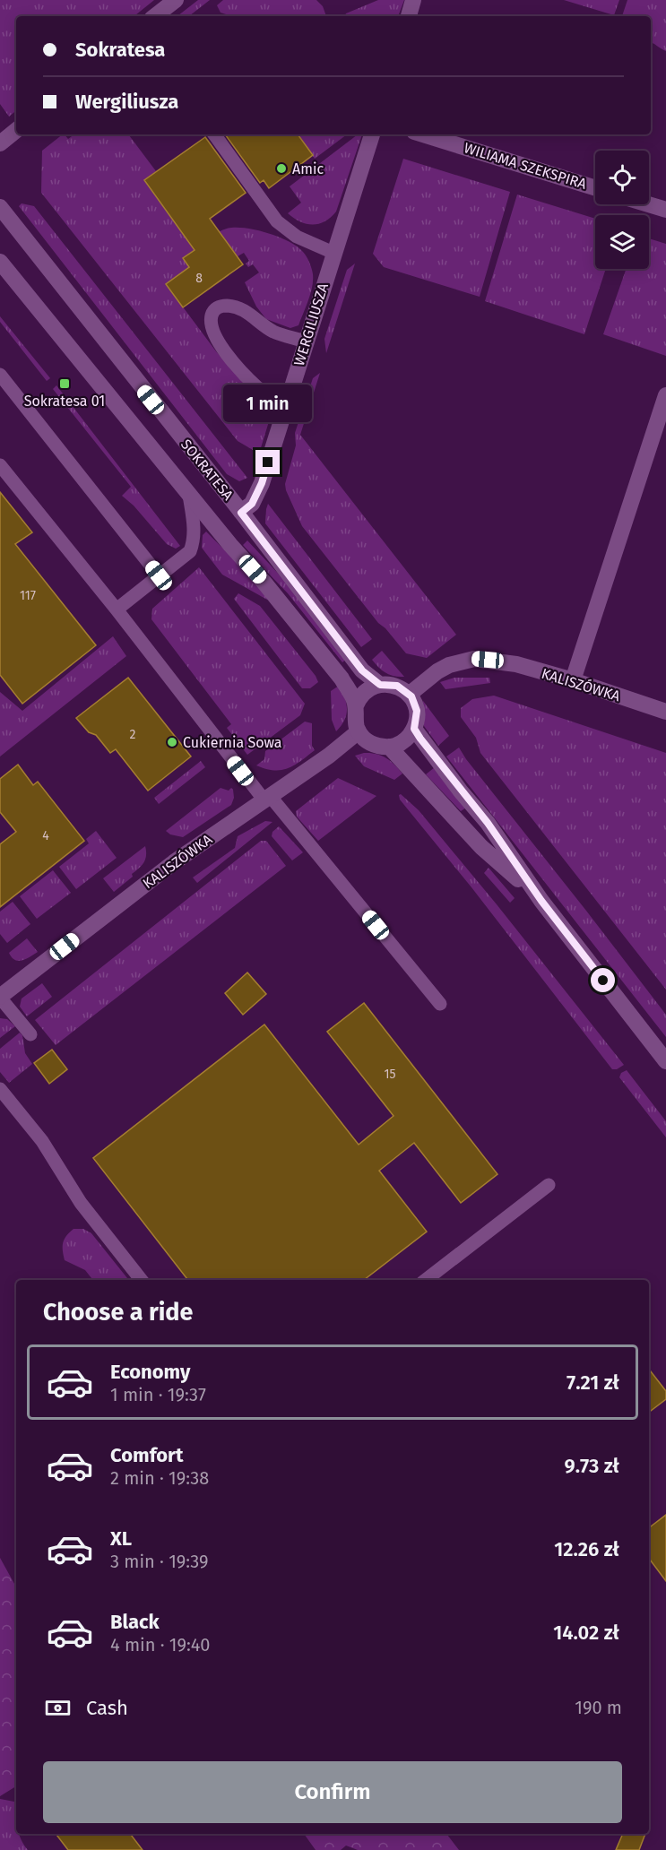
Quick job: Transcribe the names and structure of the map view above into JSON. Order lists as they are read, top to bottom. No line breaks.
{"streets":{"street":["WILIAMA SZEKSPIRA","WERGILIUSZA","SOKRATESA","KALISZÓWKA"]},"crossings":[["WERGILIUSZA","SOKRATESA"],["SOKRATESA","KALISZÓWKA"]],"places":{"other":["Amic","Cukiernia Sowa"],"transit":["Sokratesa 01"]},"house_numbers":["8","117","2","4","15"],"page":{"banner":["Sokratesa","Wergiliusza"],"bubble":"1 min","heading":"Choose a ride","list":[{"name":"Economy","note":"1 min · 19:37","value":"7.21 zł"},{"name":"Comfort","note":"2 min · 19:38","value":"9.73 zł"},{"name":"XL","note":"3 min · 19:39","value":"12.26 zł"},{"name":"Black","note":"4 min · 19:40","value":"14.02 zł"}],"pay":["Cash","190 m"],"buttons":"Confirm"}}
